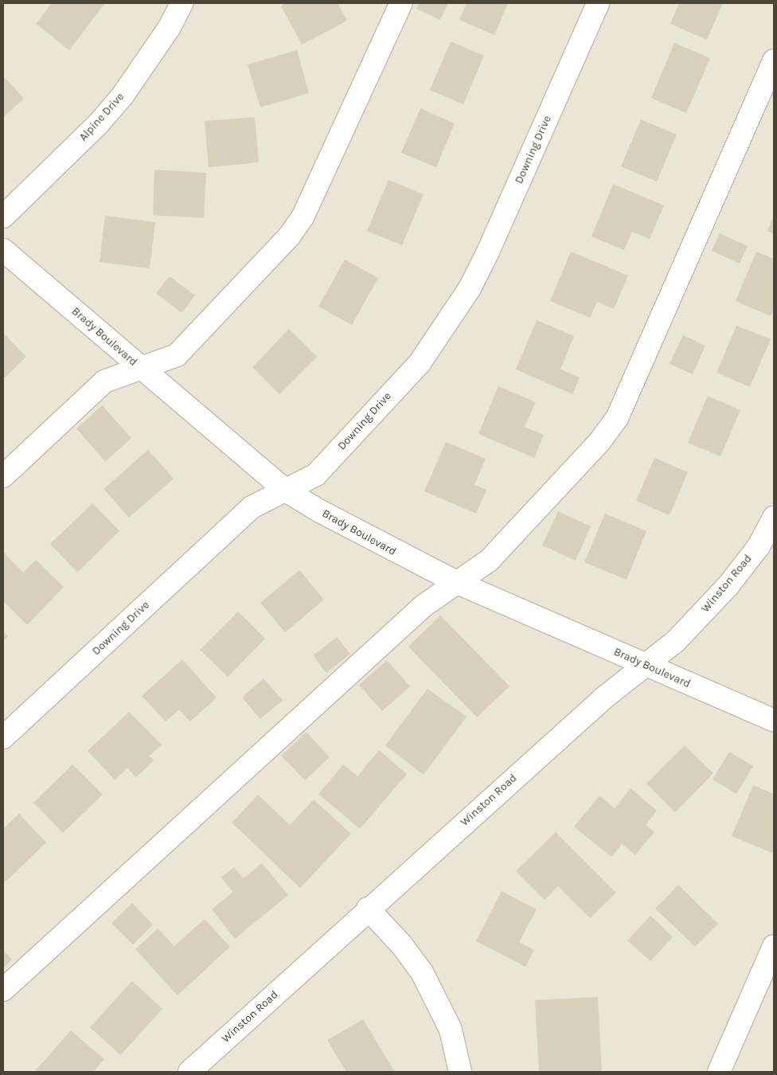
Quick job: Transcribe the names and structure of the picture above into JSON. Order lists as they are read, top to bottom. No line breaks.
{"streets":{"street":["Alpine Drive","Downing Drive","Brady Boulevard","Winston Road"]},"crossings":[["Downing Drive","Brady Boulevard"],["Brady Boulevard","Winston Road"]]}
